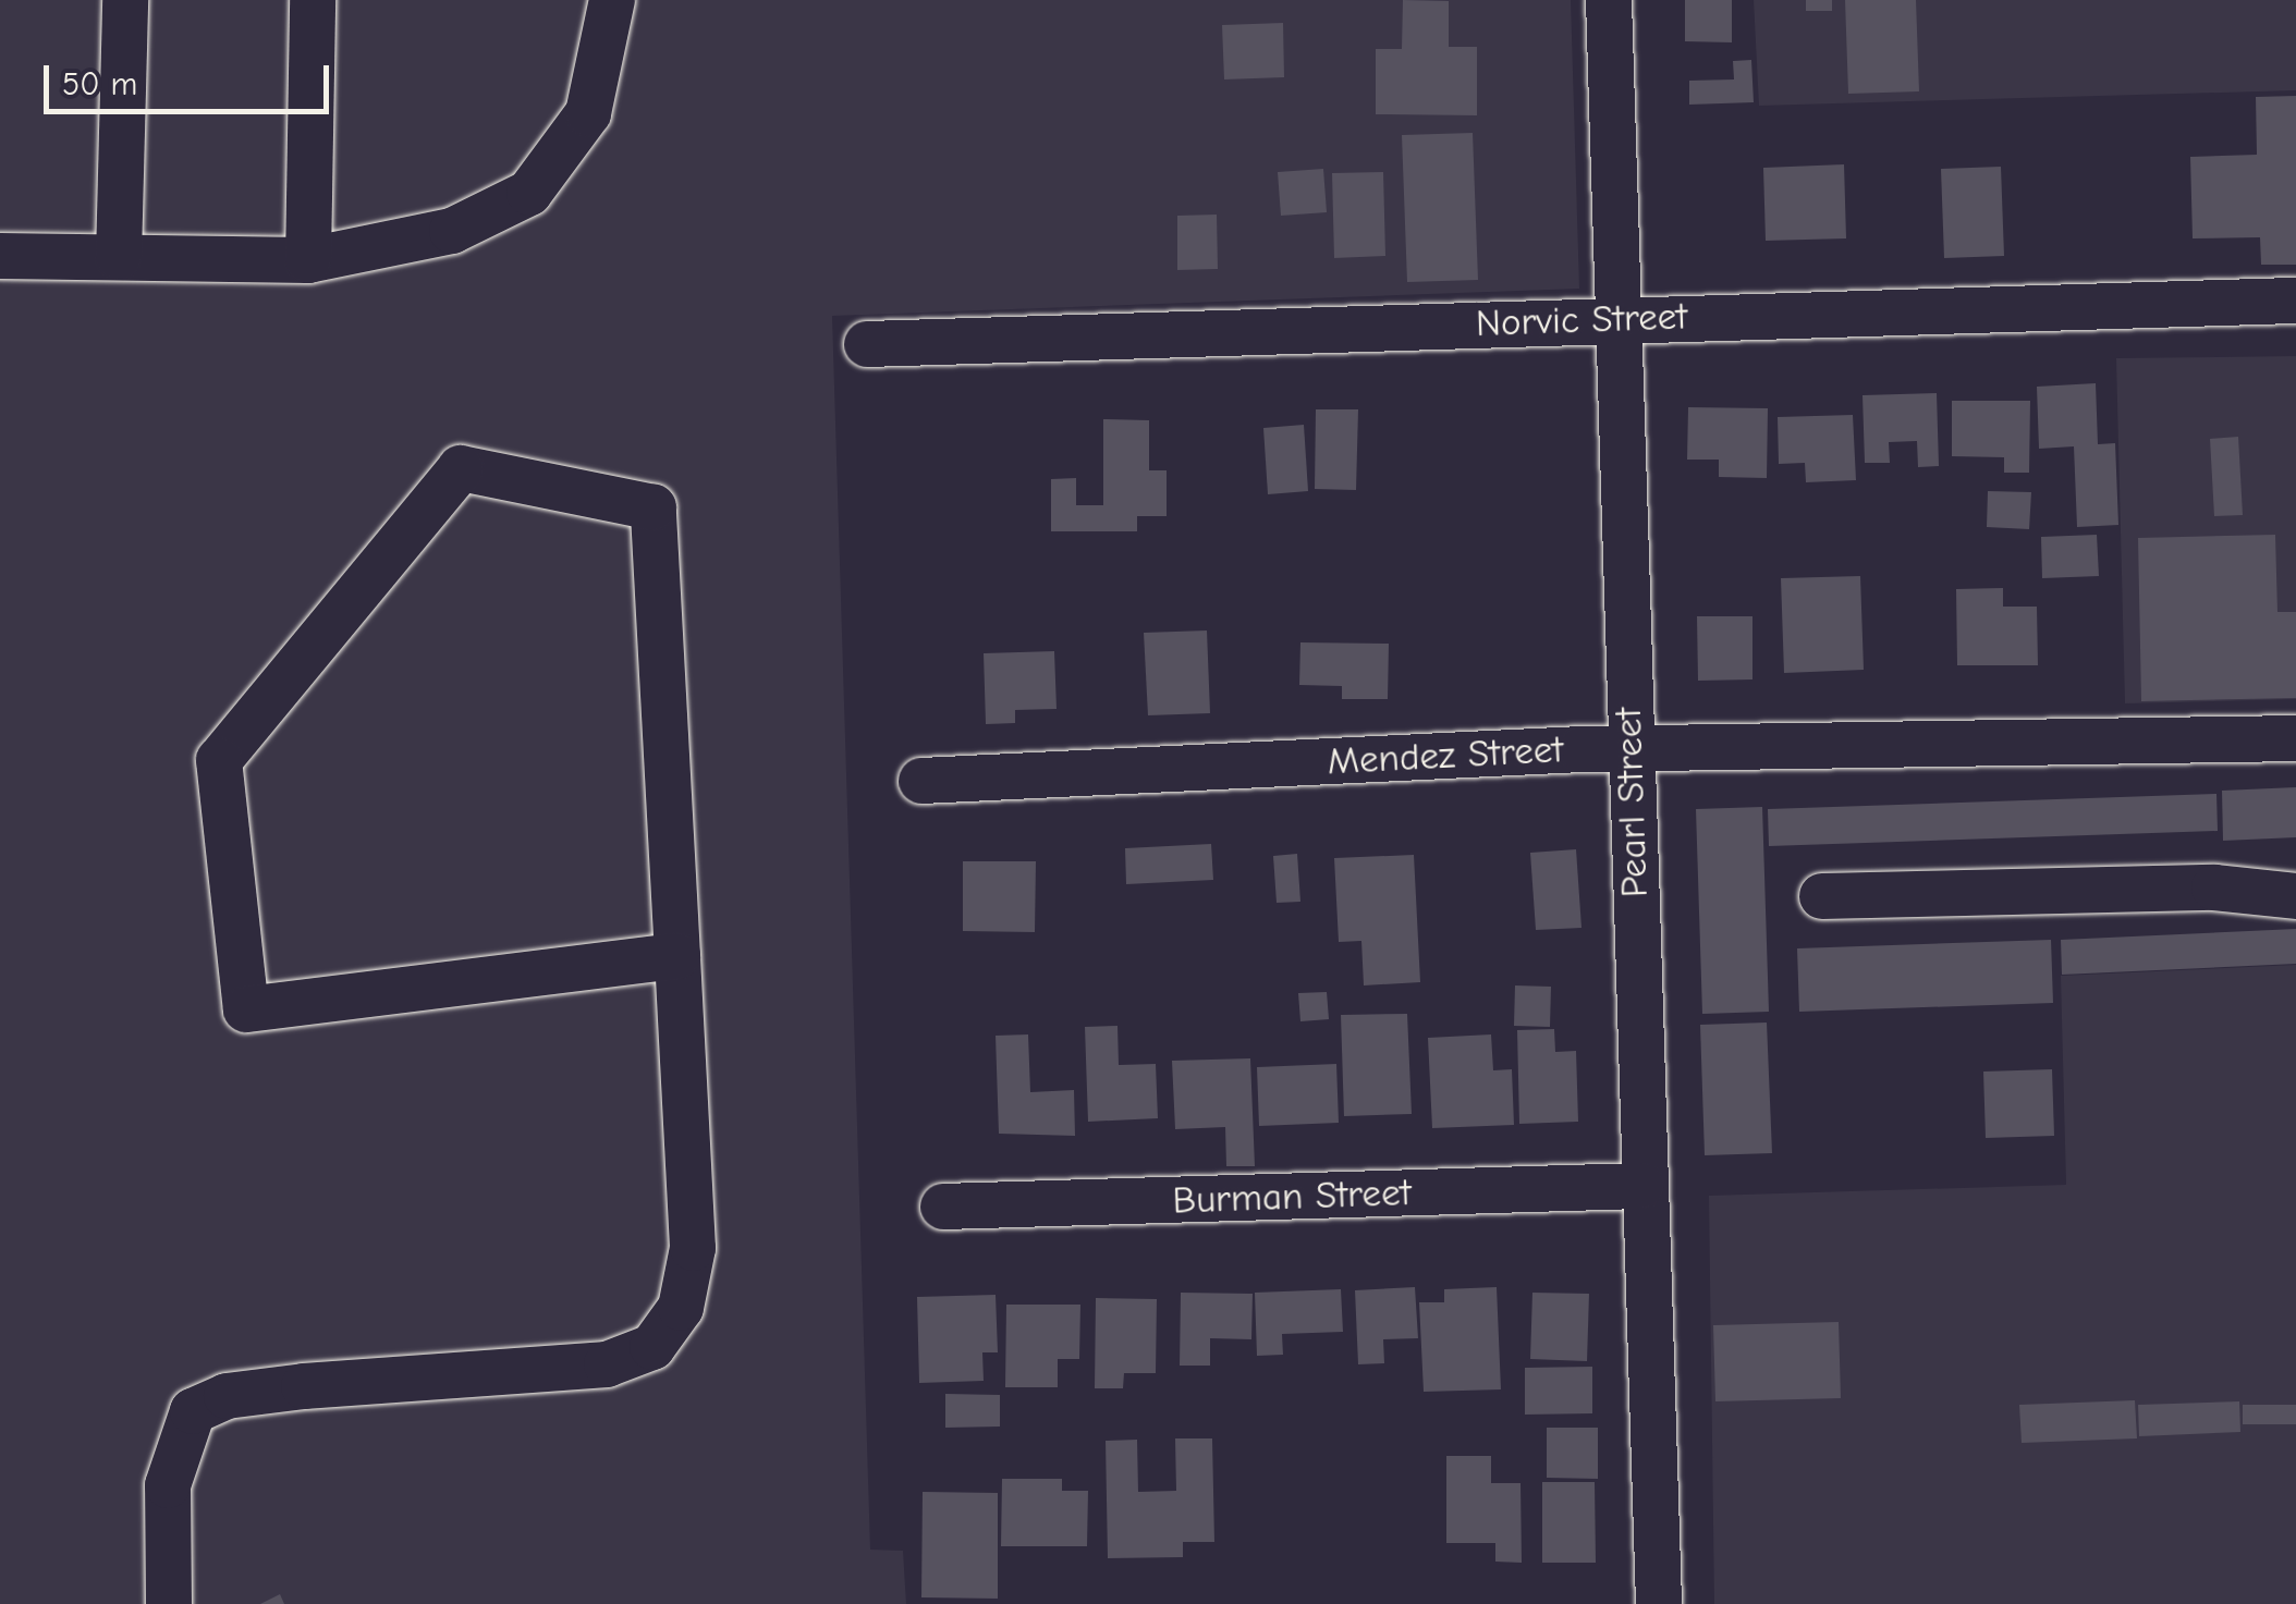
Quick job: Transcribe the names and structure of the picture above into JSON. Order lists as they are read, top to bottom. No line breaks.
{"streets":{"street":["Norvic Street","Mendez Street","Pearl Street","Burman Street"]},"crossings":[["Norvic Street","Pearl Street"],["Mendez Street","Pearl Street"],["Pearl Street","Burman Street"]],"scale_bar":"50 m"}
